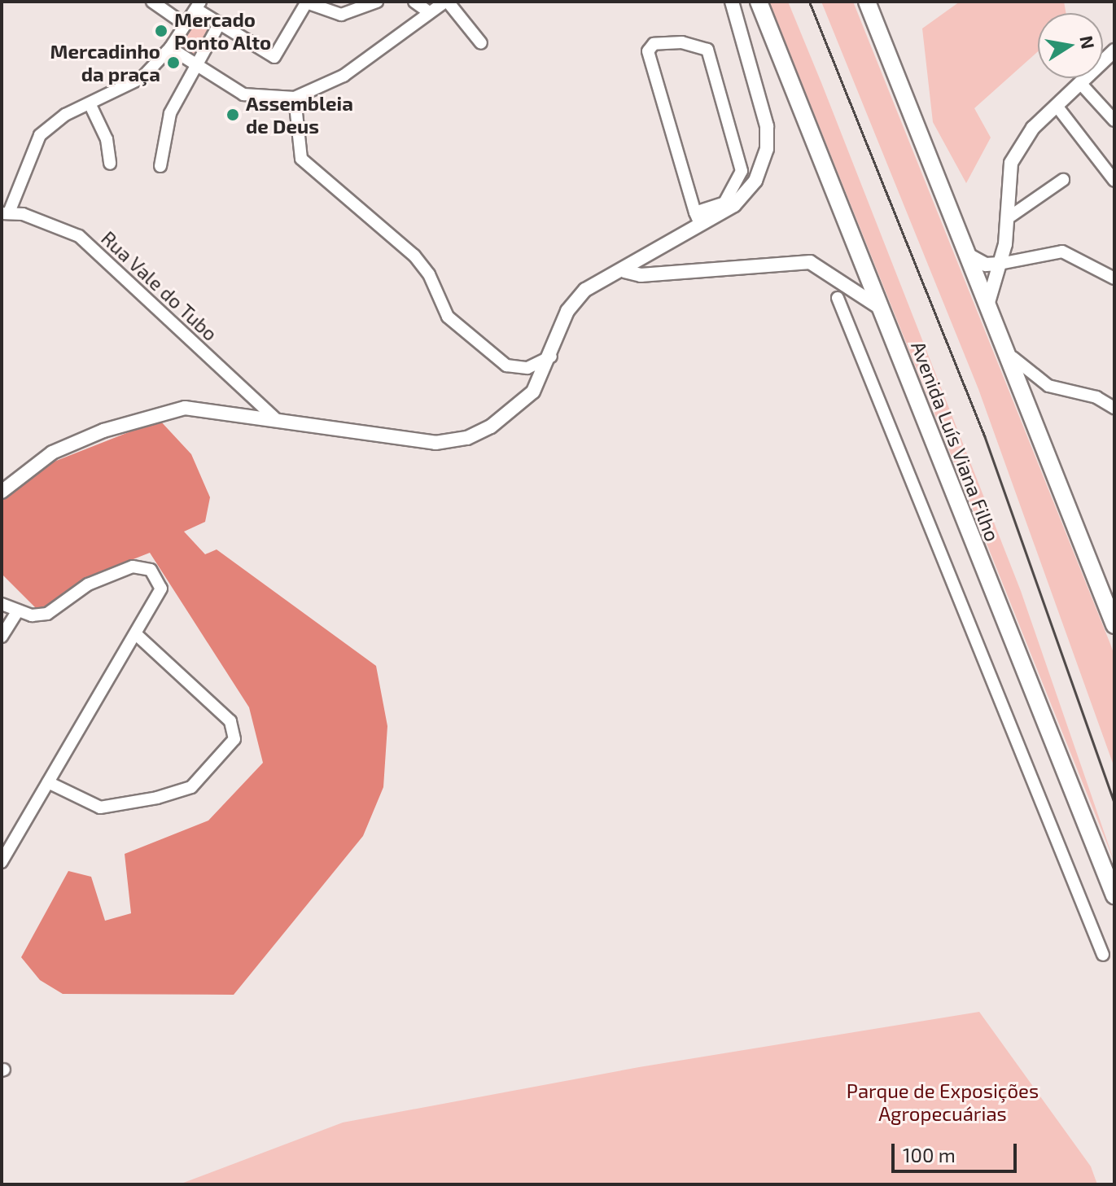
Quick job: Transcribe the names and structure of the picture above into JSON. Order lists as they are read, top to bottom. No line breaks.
{"streets":{"highway":["Avenida Luís Viana Filho"],"street":["Rua Vale do Tubo"]},"parks":["Parque de Exposições Agropecuárias"],"places":["Mercado Ponto Alto","Mercadinho da praça","Assembleia de Deus"],"scale_bar":"100 m","north":"right"}
